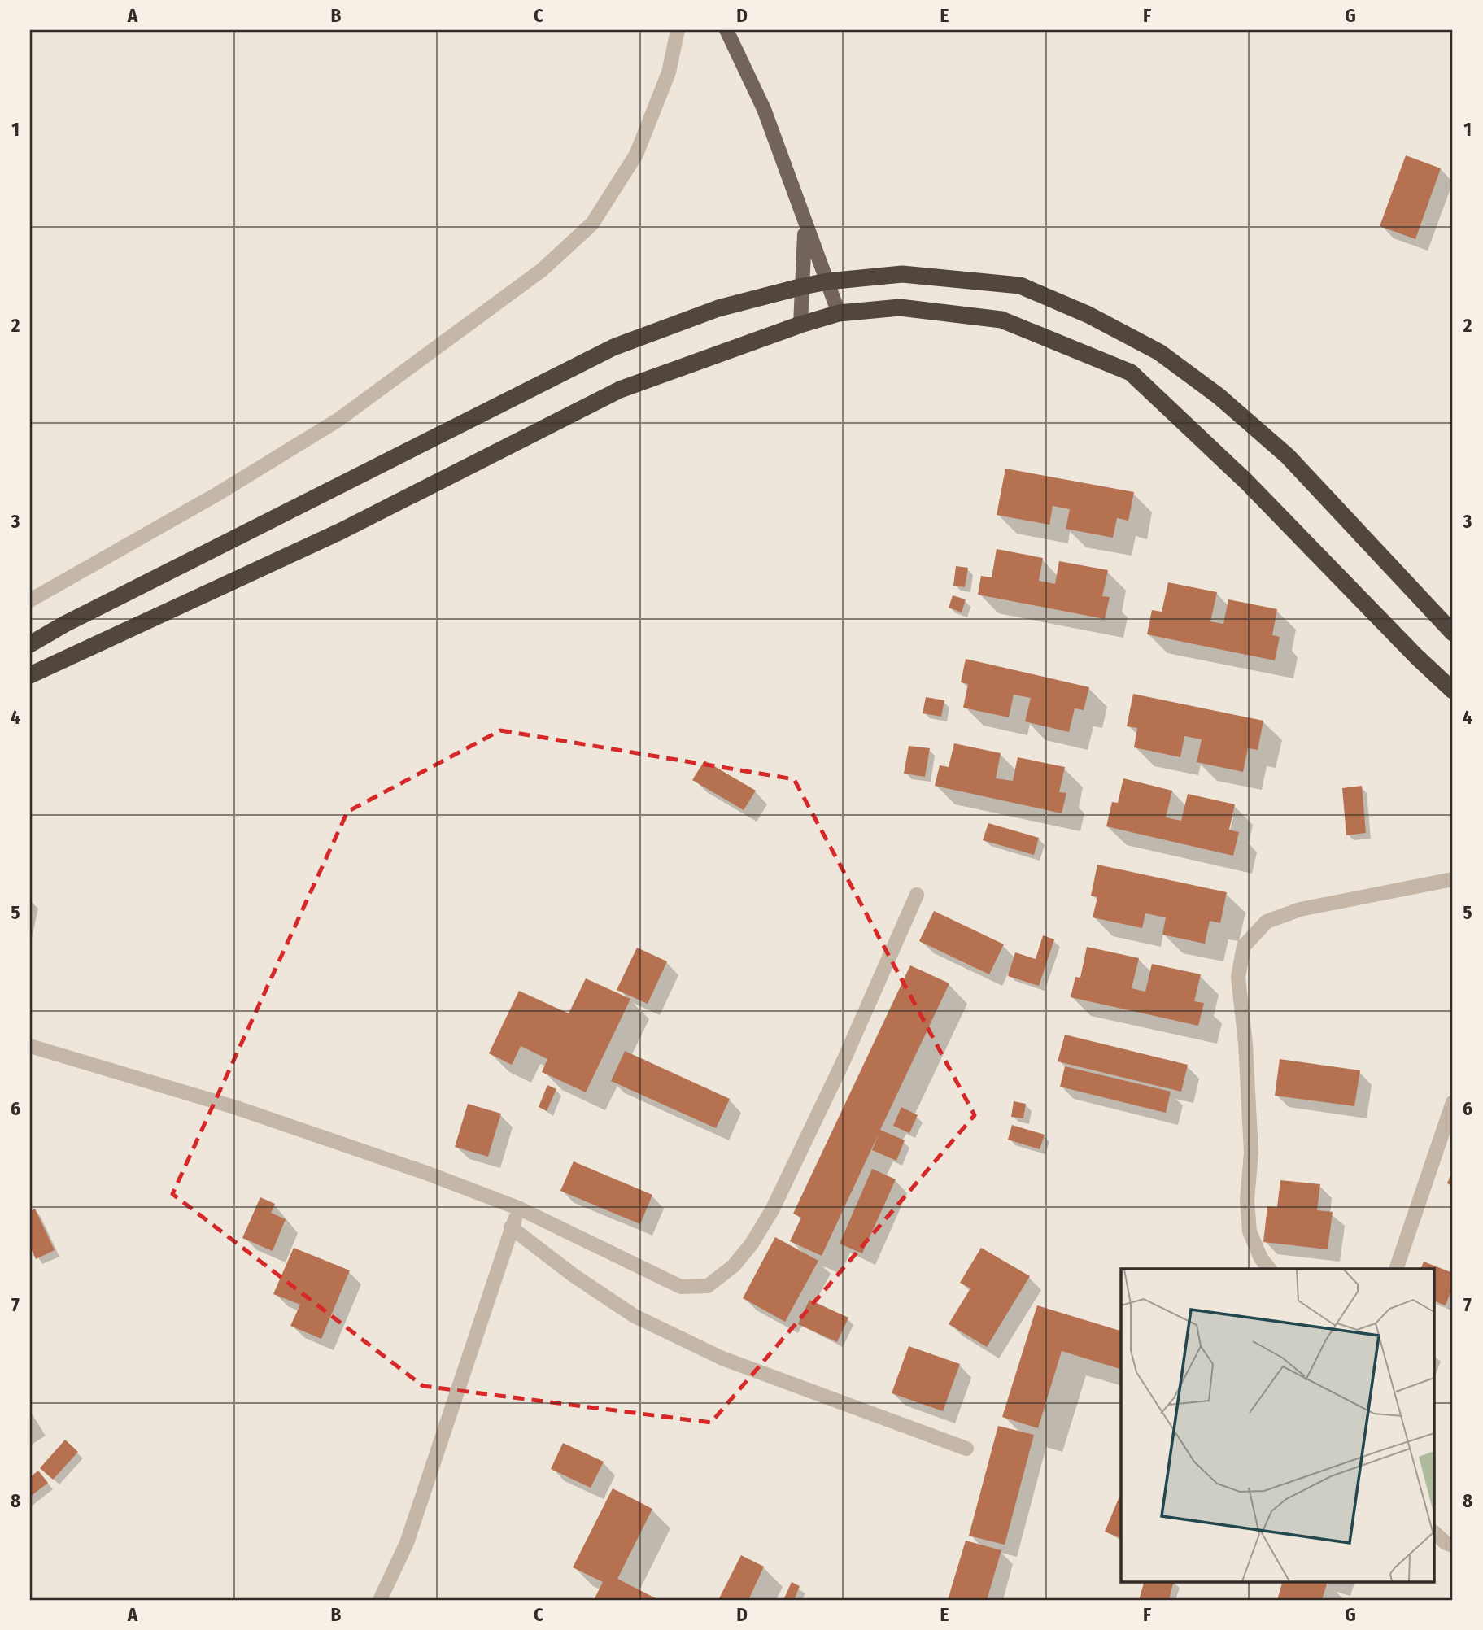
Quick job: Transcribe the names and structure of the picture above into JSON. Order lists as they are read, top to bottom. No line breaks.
{"grid":{"columns":["A","B","C","D","E","F","G"],"rows":["1","2","3","4","5","6","7","8"]}}
